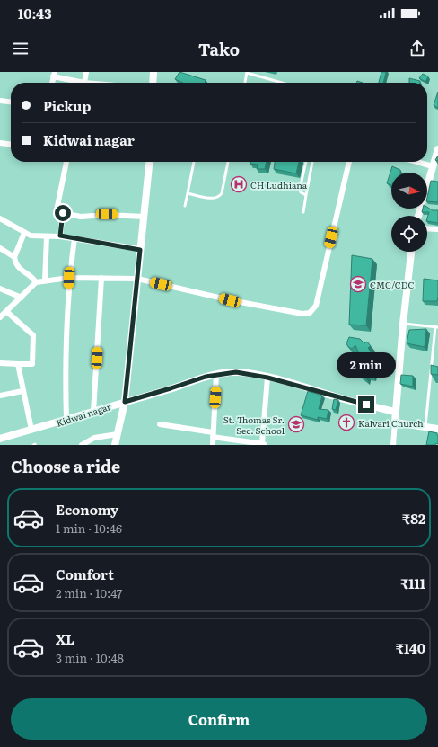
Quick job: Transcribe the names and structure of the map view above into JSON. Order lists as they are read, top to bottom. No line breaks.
{"streets":{"street":["Kidwai nagar"]},"places":{"hospital":["CH Ludhiana"],"school or university":["CMC/CDC","St. Thomas Sr. Sec. School"],"church":["Kalvari Church"]},"north":"right","page":{"status":"10:43","header":"Tako","banner":["Pickup","Kidwai nagar"],"bubble":"2 min","heading":"Choose a ride","list":[{"name":"Economy","note":"1 min · 10:46","value":"₹82"},{"name":"Comfort","note":"2 min · 10:47","value":"₹111"},{"name":"XL","note":"3 min · 10:48","value":"₹140"}],"buttons":"Confirm"}}
